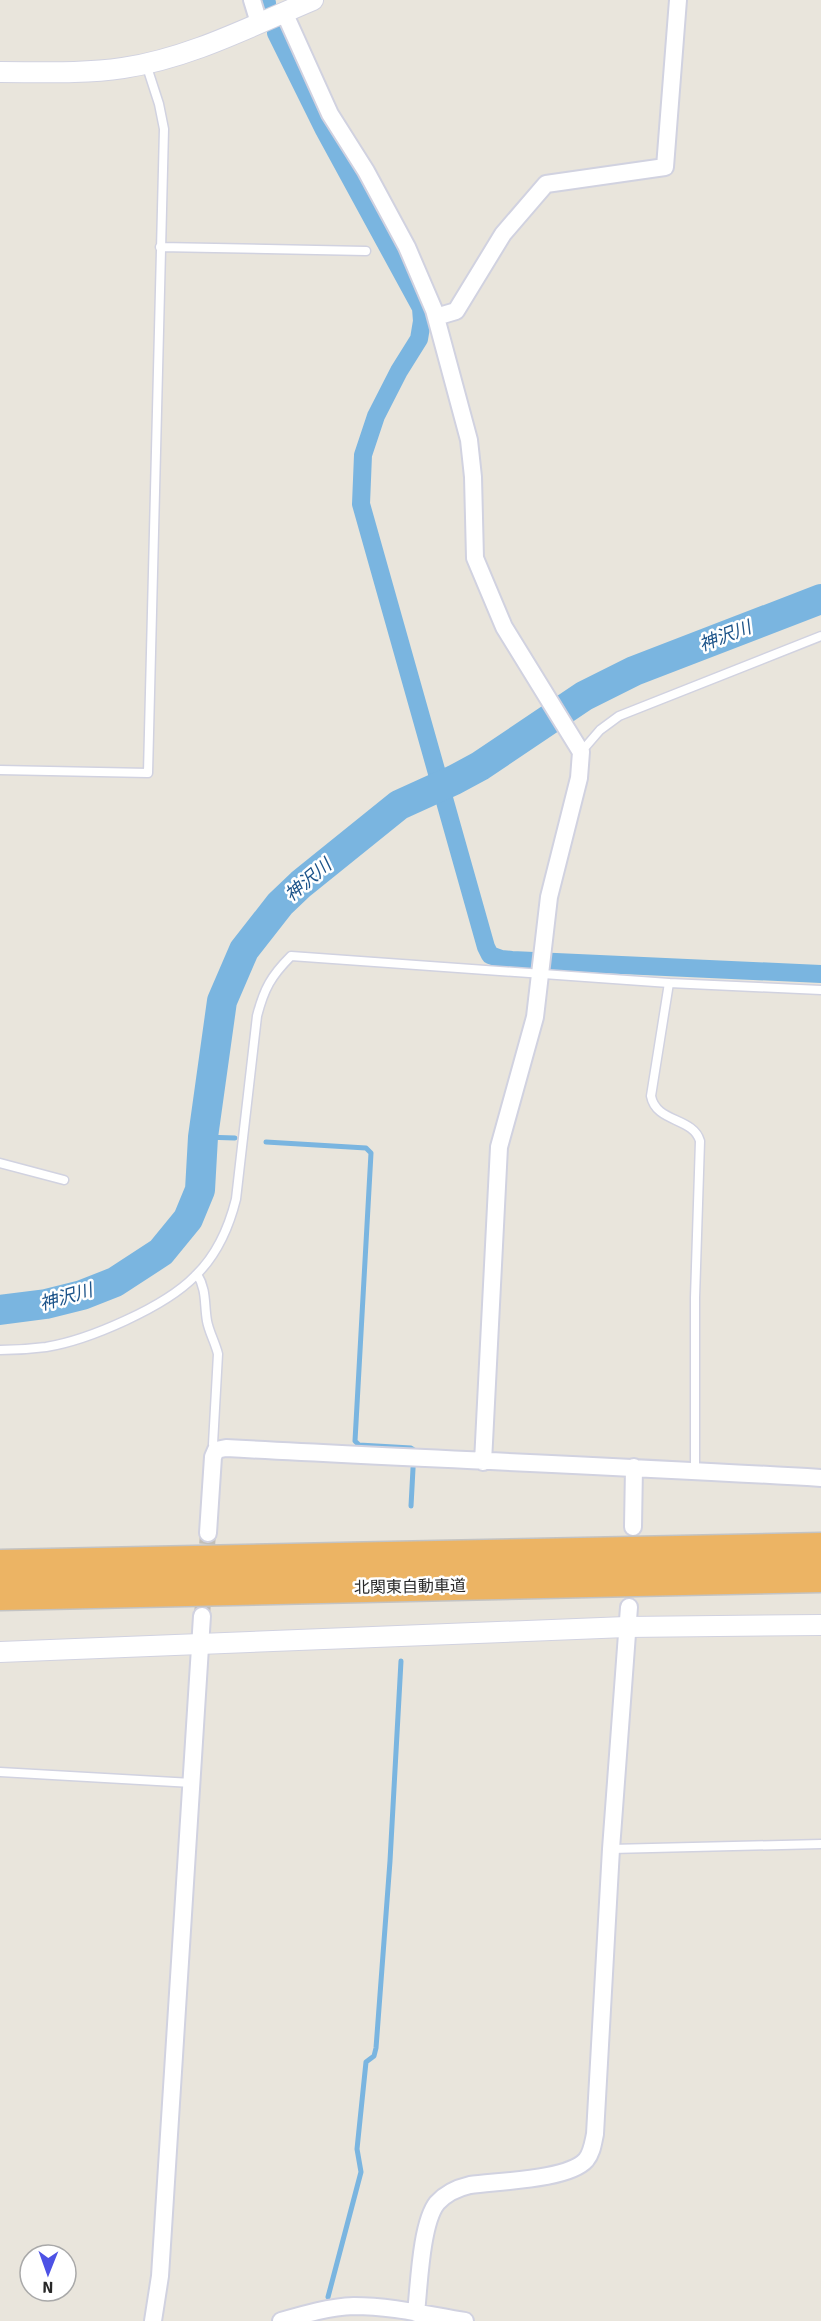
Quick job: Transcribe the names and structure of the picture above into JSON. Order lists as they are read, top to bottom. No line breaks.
{"streets":{"highway":["北関東自動車道"]},"water":["神沢川"],"north":"bottom"}
